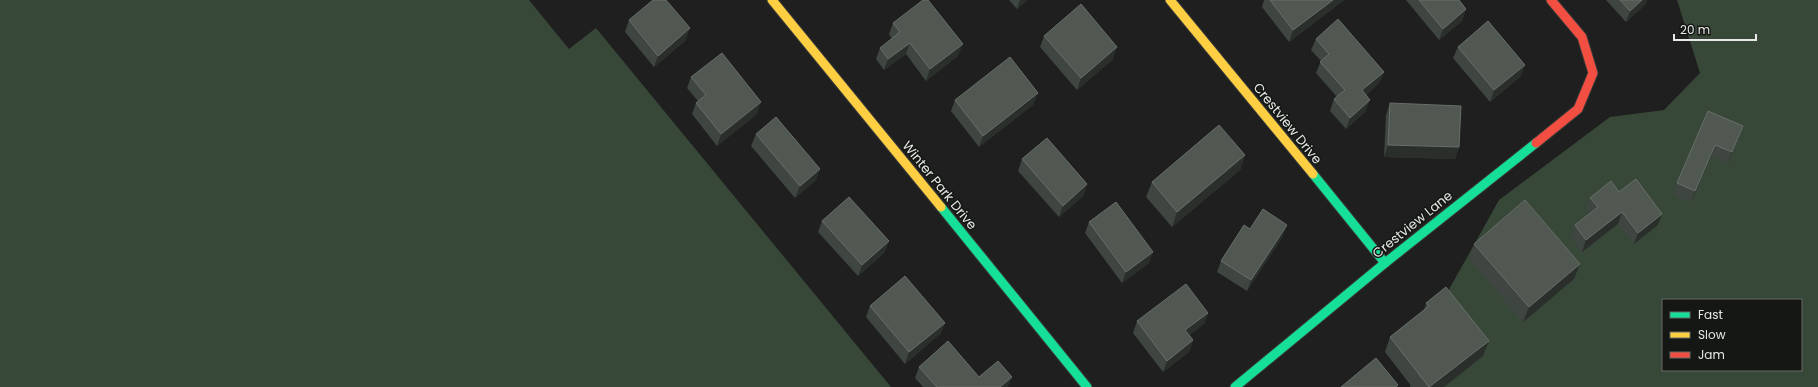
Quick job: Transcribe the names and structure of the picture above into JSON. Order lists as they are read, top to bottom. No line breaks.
{"streets":{"street":["Crestview Drive","Winter Park Drive","Crestview Lane"]},"crossings":[["Crestview Drive","Crestview Lane"]],"legend":["Fast","Slow","Jam"],"scale_bar":"20 m"}
